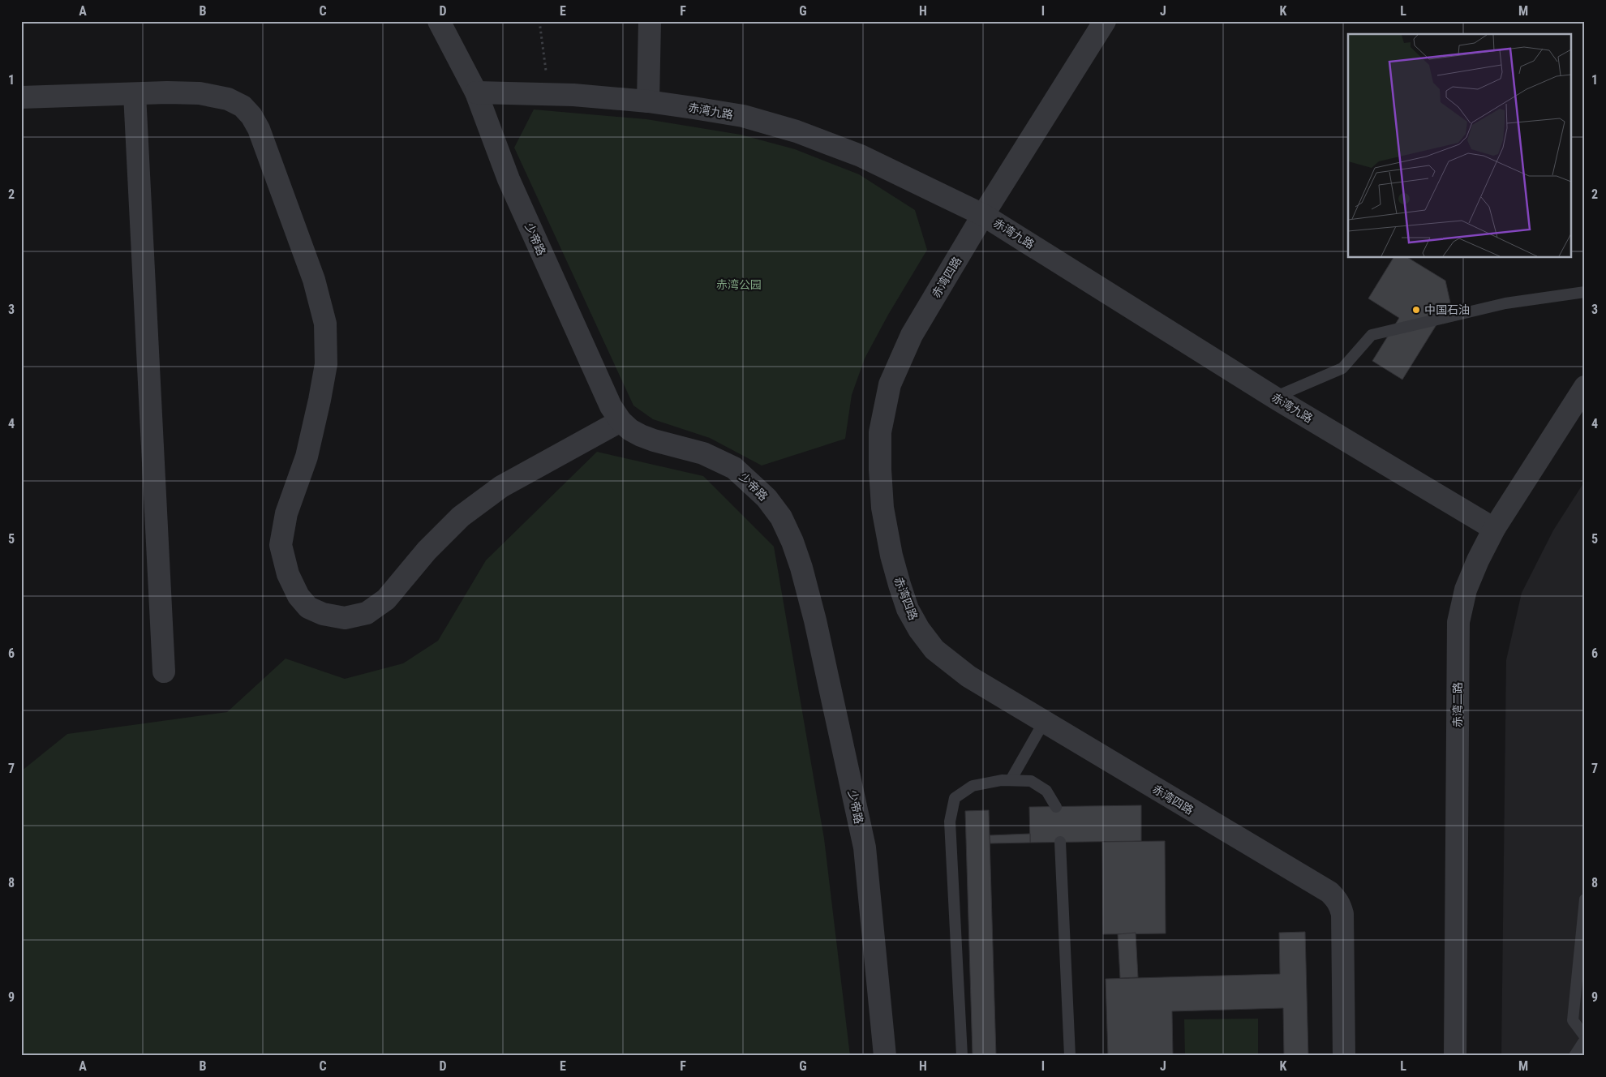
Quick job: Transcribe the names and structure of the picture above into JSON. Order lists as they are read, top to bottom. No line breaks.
{"streets":{"street":["赤湾九路","少帝路","赤湾四路","赤湾二路"]},"crossings":[["赤湾九路","少帝路"],["赤湾九路","赤湾四路"],["赤湾九路","赤湾二路"]],"parks":["赤湾公园"],"places":["中国石油"],"grid":{"columns":["A","B","C","D","E","F","G","H","I","J","K","L","M"],"rows":["1","2","3","4","5","6","7","8","9"]}}
